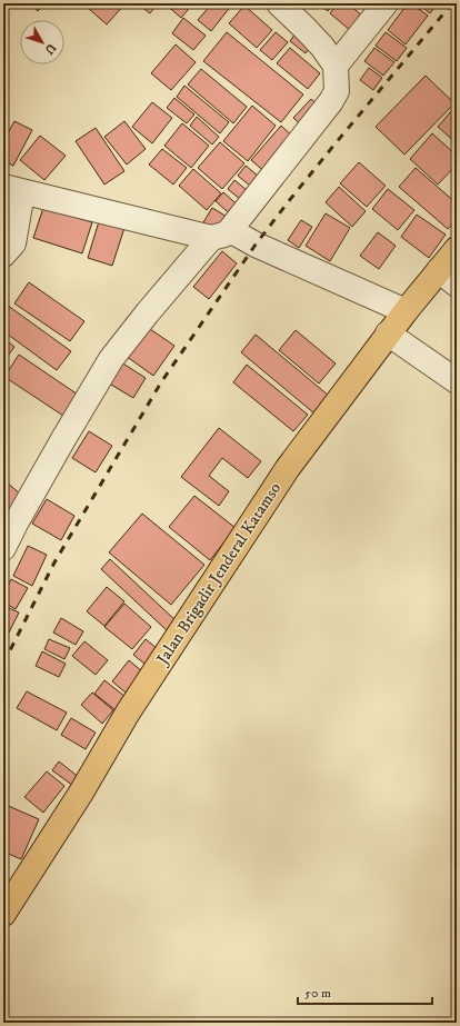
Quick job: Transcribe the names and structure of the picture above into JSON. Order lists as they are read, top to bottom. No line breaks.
{"streets":{"highway":["Jalan Brigadir Jenderal Katamso"]},"scale_bar":"50 m","north":"bottom right"}
